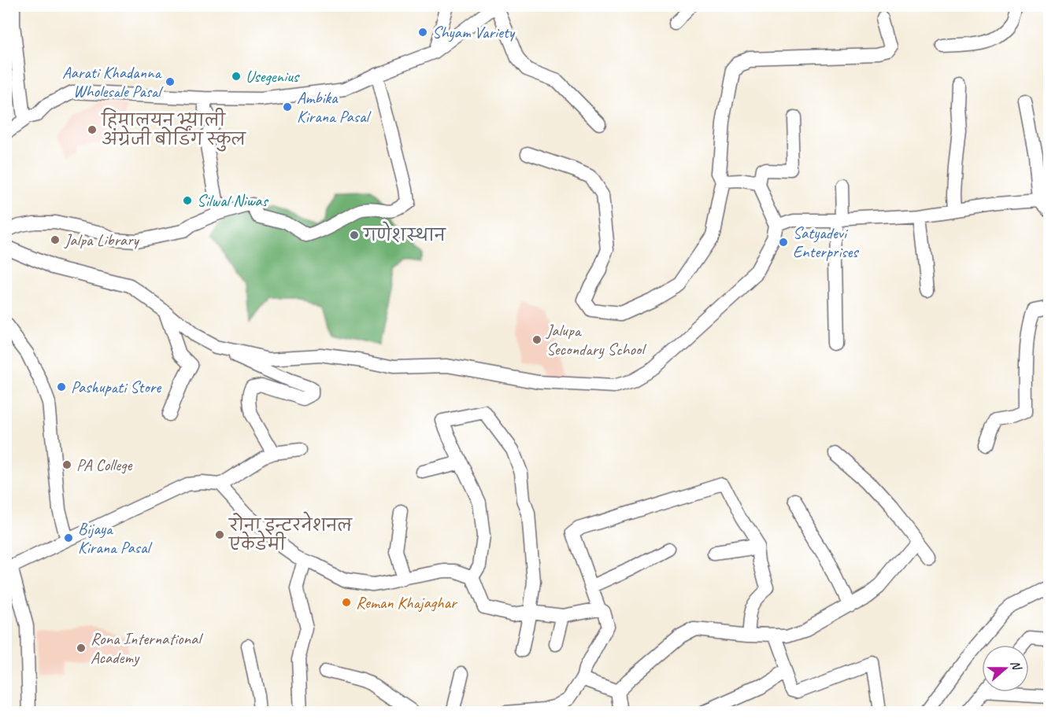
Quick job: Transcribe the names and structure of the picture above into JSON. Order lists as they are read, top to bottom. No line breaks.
{"places":["Shyam Variety","Usegenius","Aarati Khadanna Wholesale Pasal","Ambika Kirana Pasal","हिमालयन भ्याली अंग्रेजी बोर्डिंग स्कुल","Silwal Niwas","गणेशस्थान","Jalpa Library","Satyadevi Enterprises","Jalupa Secondary School","Pashupati Store","PA College","रोना इन्टरनेशनल एकेडेमी","Bijaya Kirana Pasal","Reman Khajaghar","Rona International Academy"],"north":"right"}
